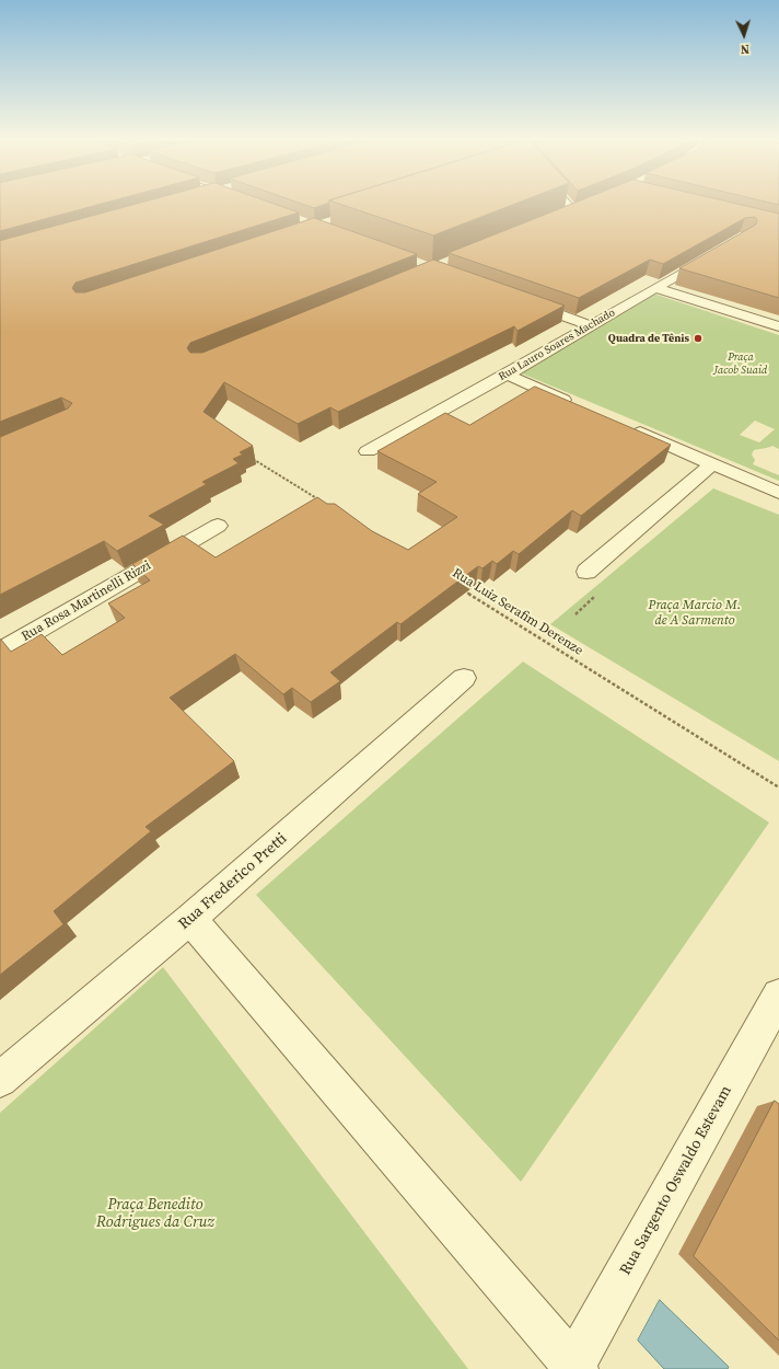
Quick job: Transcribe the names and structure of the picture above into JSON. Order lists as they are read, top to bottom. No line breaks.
{"streets":{"street":["Rua Lauro Soares Machado","Rua Rosa Martinelli Rizzi","Rua Frederico Pretti","Rua Sargento Oswaldo Estevam"],"path":["Rua Luiz Serafim Derenze"]},"parks":["Praça Jacob Suaid","Praça Marcio M. de A Sarmento","Praça Benedito Rodrigues da Cruz"],"places":["Quadra de Tênis"],"north":"bottom"}
